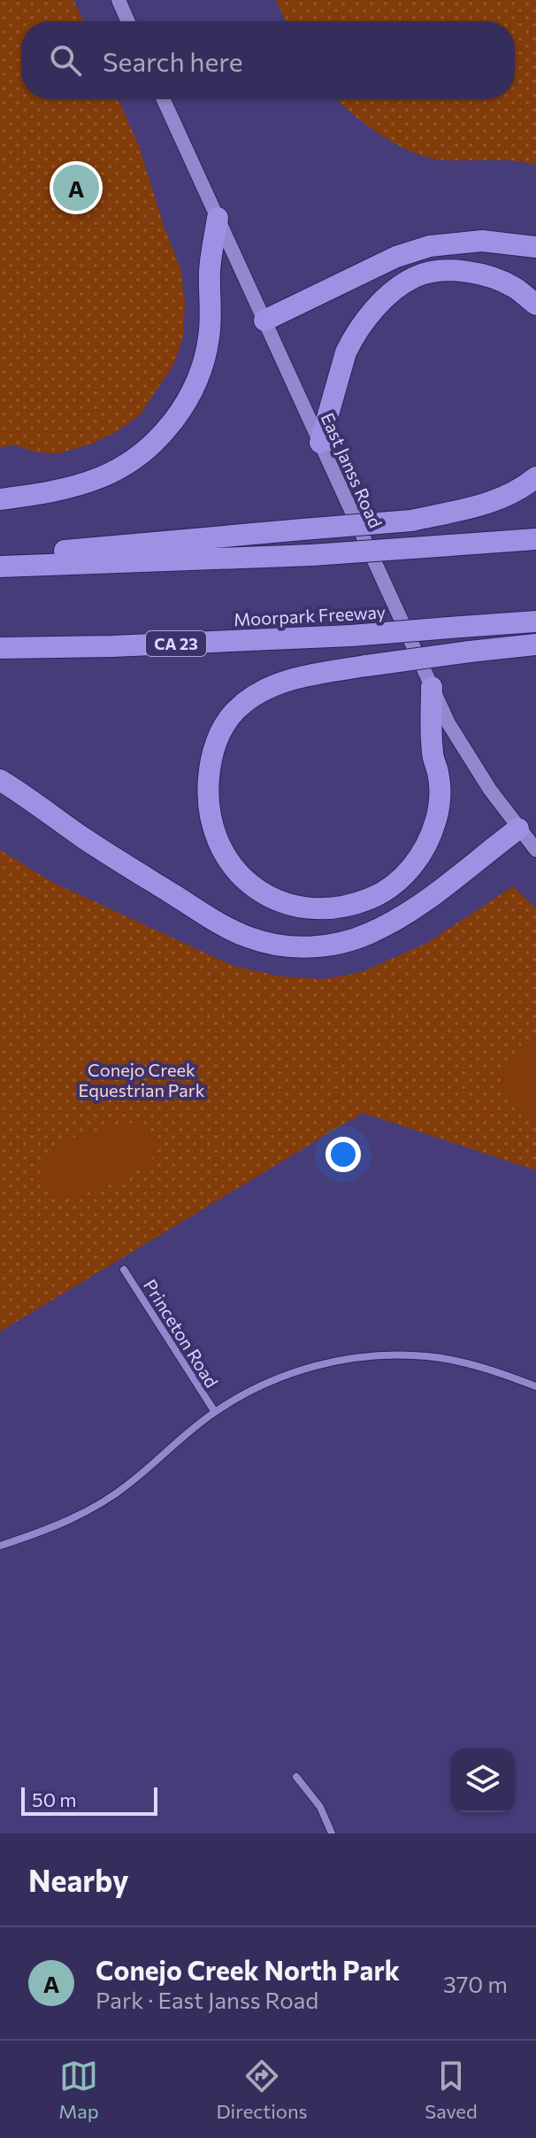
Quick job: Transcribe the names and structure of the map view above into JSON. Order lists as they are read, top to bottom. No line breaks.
{"streets":{"highway":["Moorpark Freeway","CA 23"],"main road":["East Janss Road"],"street":["Princeton Road"]},"parks":["Conejo Creek Equestrian Park"],"scale_bar":"50 m","page":{"search":"Search here","pins":"A","scale":"50 m","heading":"Nearby","list":[{"mark":"A","name":"Conejo Creek North Park","note":"Park · East Janss Road","value":"370 m"}],"nav":["Map","Directions","Saved"]}}
